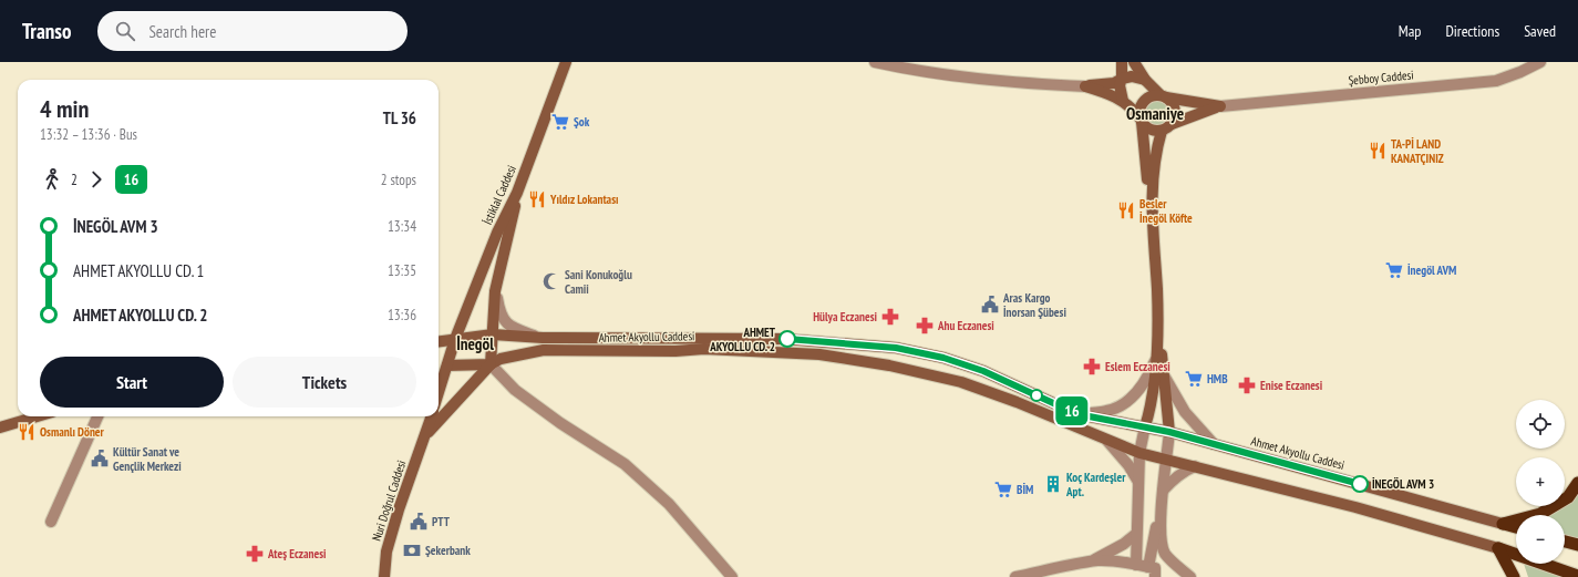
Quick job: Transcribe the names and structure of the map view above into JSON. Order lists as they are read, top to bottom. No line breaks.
{"streets":{"main road":["İstiklal Caddesi","Ahmet Akyollu Caddesi","Nuri Doğrul Caddesi"],"street":["Şebboy Caddesi"]},"crossings":[["İstiklal Caddesi","Ahmet Akyollu Caddesi"],["Ahmet Akyollu Caddesi","Nuri Doğrul Caddesi"]],"districts":["Osmaniye","İnegöl"],"places":{"supermarket":["Şok","İnegöl AVM","HMB","BİM"],"restaurant":["TA-Pİ LAND KANATÇINIZ","Yıldız Lokantası","Besler İnegöl Köfte","Osmanlı Döner"],"mosque":["Sani Konukoğlu Camii"],"public building":["Aras Kargo İnorsan Şübesi","Kültür Sanat ve Gençlik Merkezi","PTT"],"pharmacy":["Hülya Eczanesi","Ahu Eczanesi","Eslem Eczanesi","Enise Eczanesi","Ateş Eczanesi"],"other":["AHMET AKYOLLU CD. 2","İNEGÖL AVM 3"],"building":["Koç Kardeşler Apt."],"bank":["Şekerbank"]},"lines":["bus line 16"],"page":{"header":"Transo","search":"Search here","nav":["Map","Directions","Saved"],"on_map":"16","heading":["4 min","13:32 – 13:36 · Bus","TL 36"],"legs":["2","16","2 stops"],"list":[{"name":"İNEGÖL AVM 3","value":"13:34"},{"name":"AHMET AKYOLLU CD. 1","value":"13:35"},{"name":"AHMET AKYOLLU CD. 2","value":"13:36"}],"buttons":["Start","Tickets"],"map_buttons":["+","−"]}}
